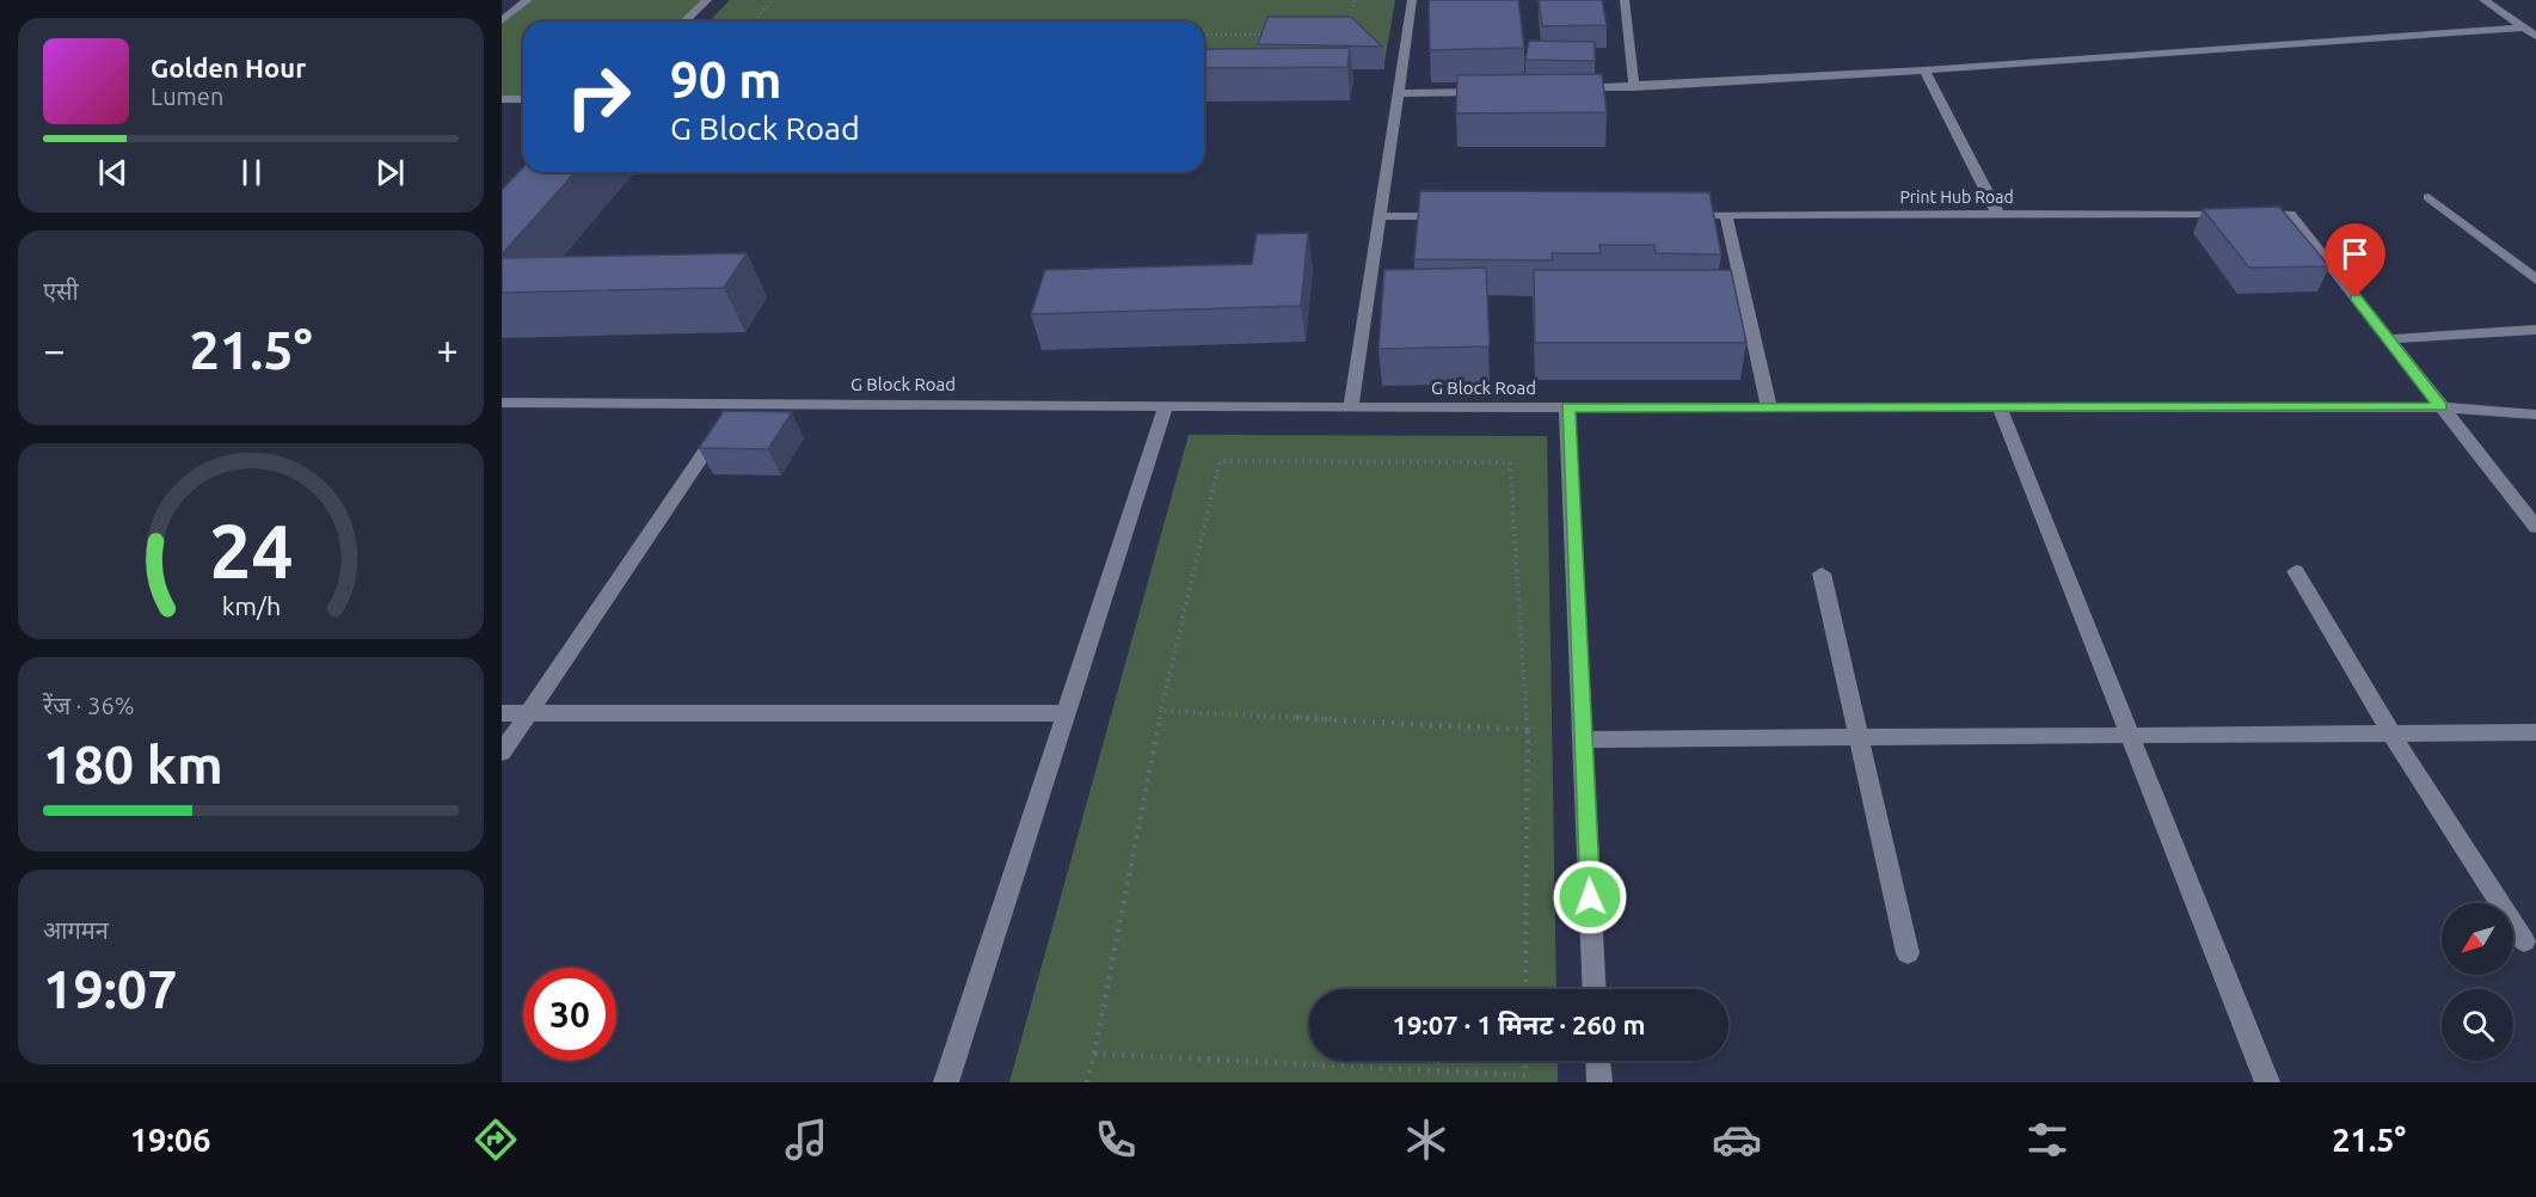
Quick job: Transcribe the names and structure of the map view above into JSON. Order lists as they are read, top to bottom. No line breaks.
{"streets":{"street":["Print Hub Road","G Block Road"]},"crossings":[["Print Hub Road","G Block Road"]],"north":"bottom left","page":{"turn":["90 m","G Block Road"],"song":["Golden Hour","Lumen"],"tile":["एसी",["रेंज · 36%","180 km"],["आगमन","19:07"]],"heat":["−","21.5°","+"],"limit":"30","trip":"19:07 · 1 मिनट · 260 m","tabs":["19:06","21.5°"],"gauge":["24","km/h"]}}
